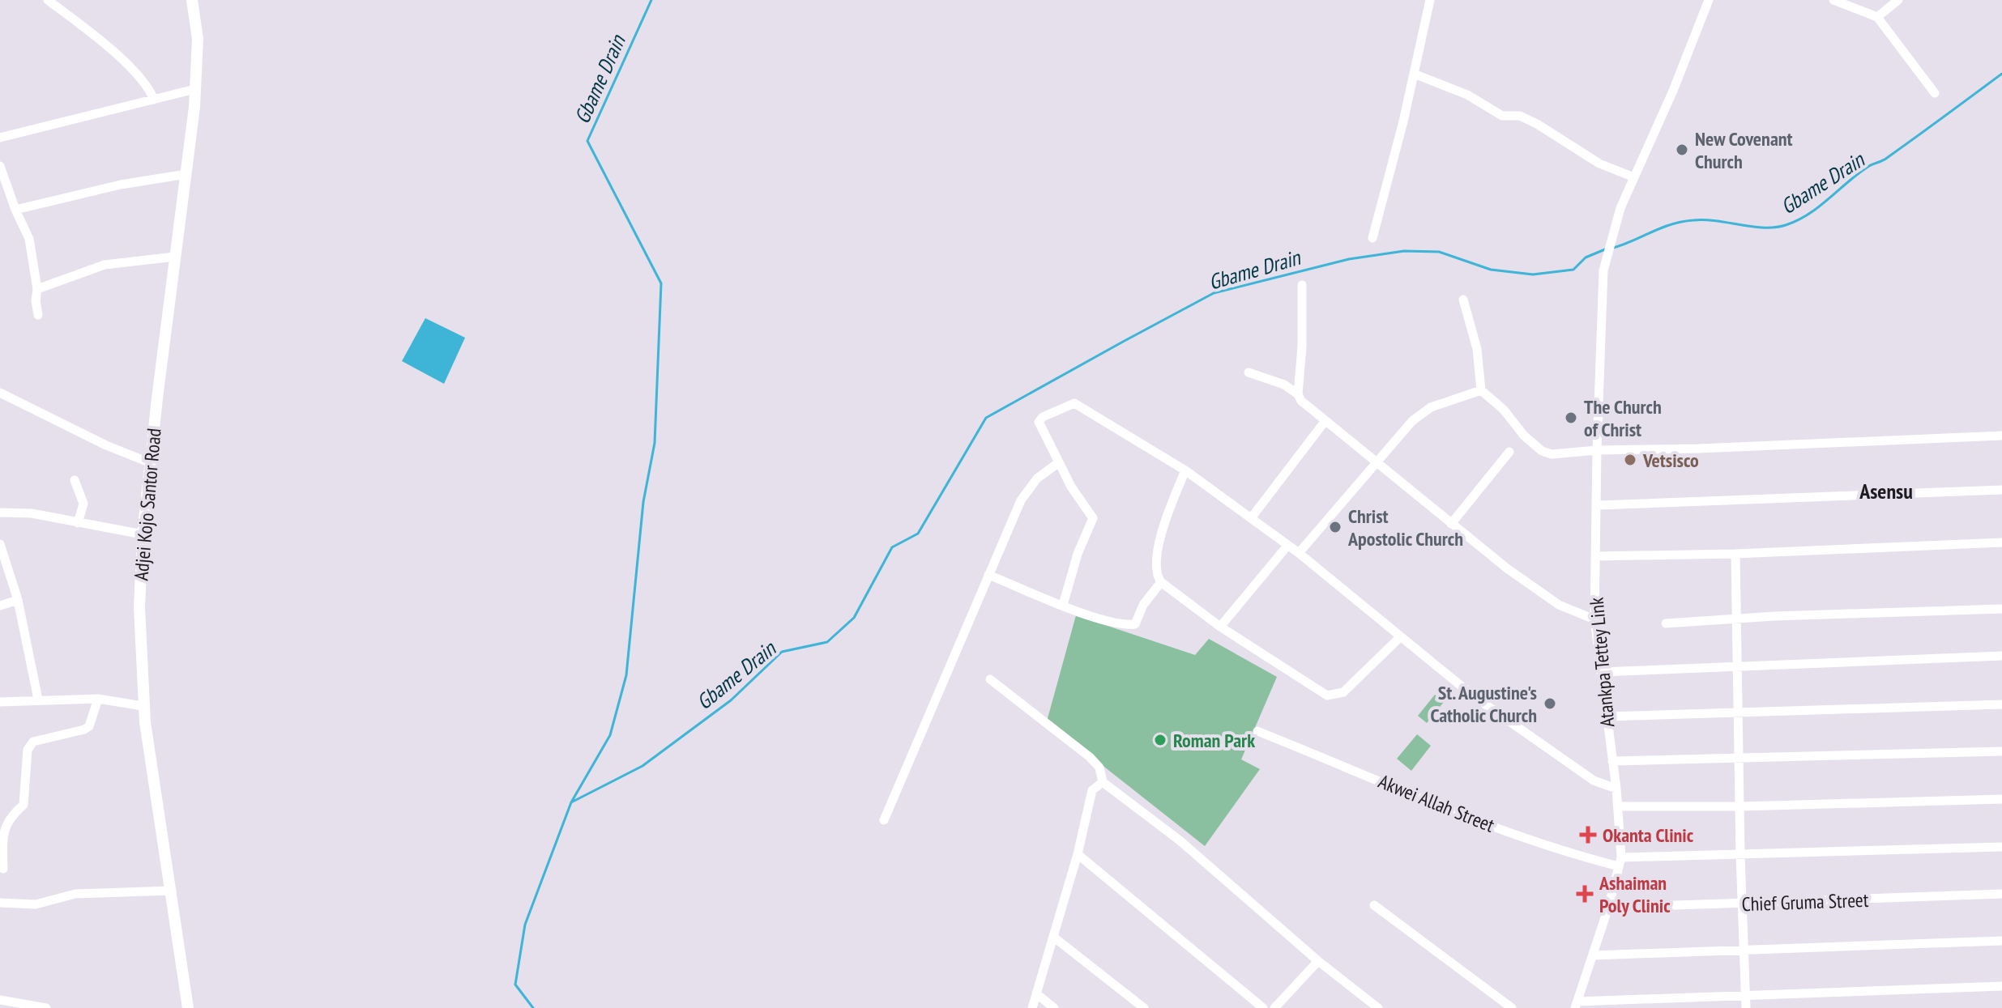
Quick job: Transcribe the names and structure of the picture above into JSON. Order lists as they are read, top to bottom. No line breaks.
{"streets":{"street":["Adjei Kojo Santor Road","Atankpa Tettey Link","Akwei Allah Street","Chief Gruma Street"]},"crossings":[["Atankpa Tettey Link","Akwei Allah Street"],["Atankpa Tettey Link","Chief Gruma Street"]],"districts":["Asensu"],"water":["Gbame Drain"],"places":{"other":["New Covenant Church","The Church of Christ","Vetsisco","Christ Apostolic Church","St. Augustine's Catholic Church","Roman Park"],"health":["Okanta Clinic","Ashaiman Poly Clinic"]}}
